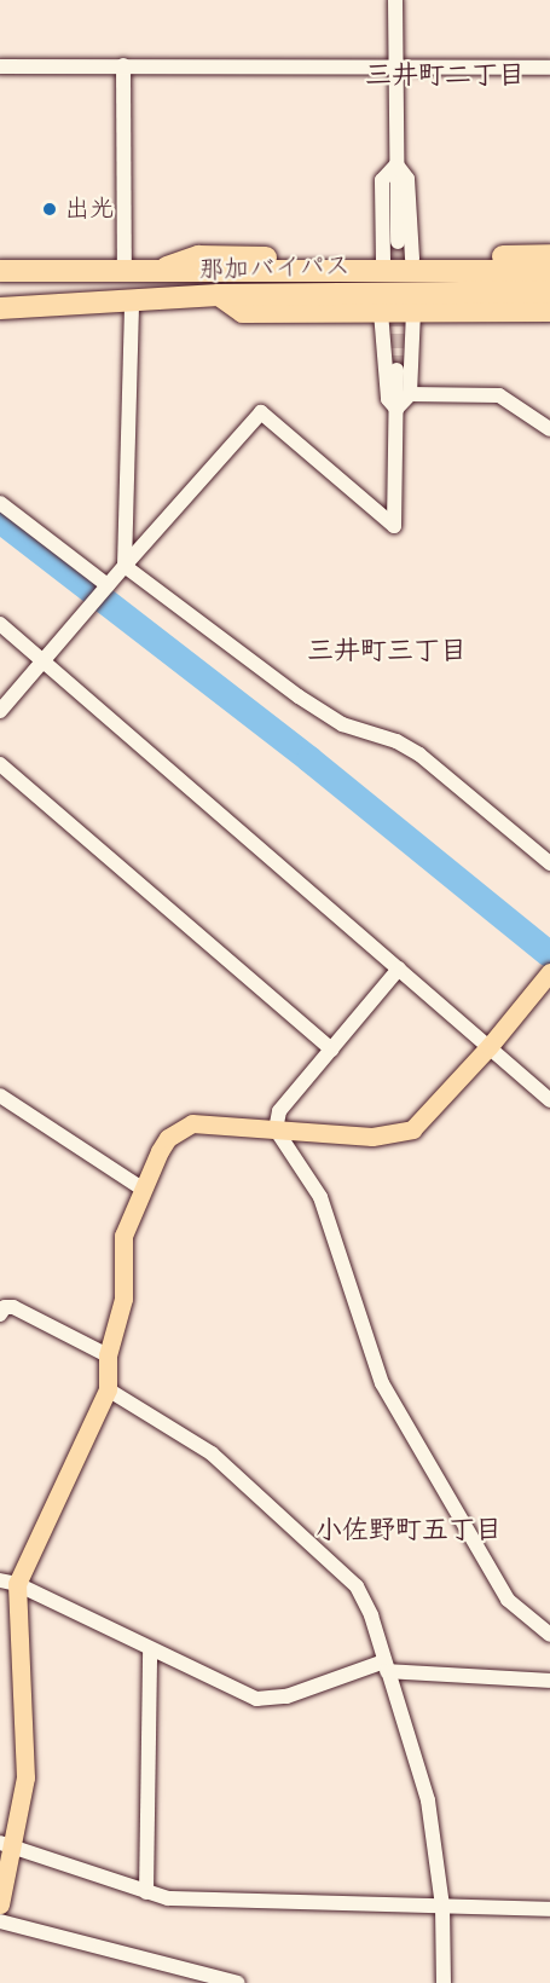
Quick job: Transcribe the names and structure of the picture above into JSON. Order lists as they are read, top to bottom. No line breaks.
{"streets":{"highway":["那加バイパス"]},"districts":["三井町二丁目","三井町三丁目","小佐野町五丁目"],"places":["出光"]}
